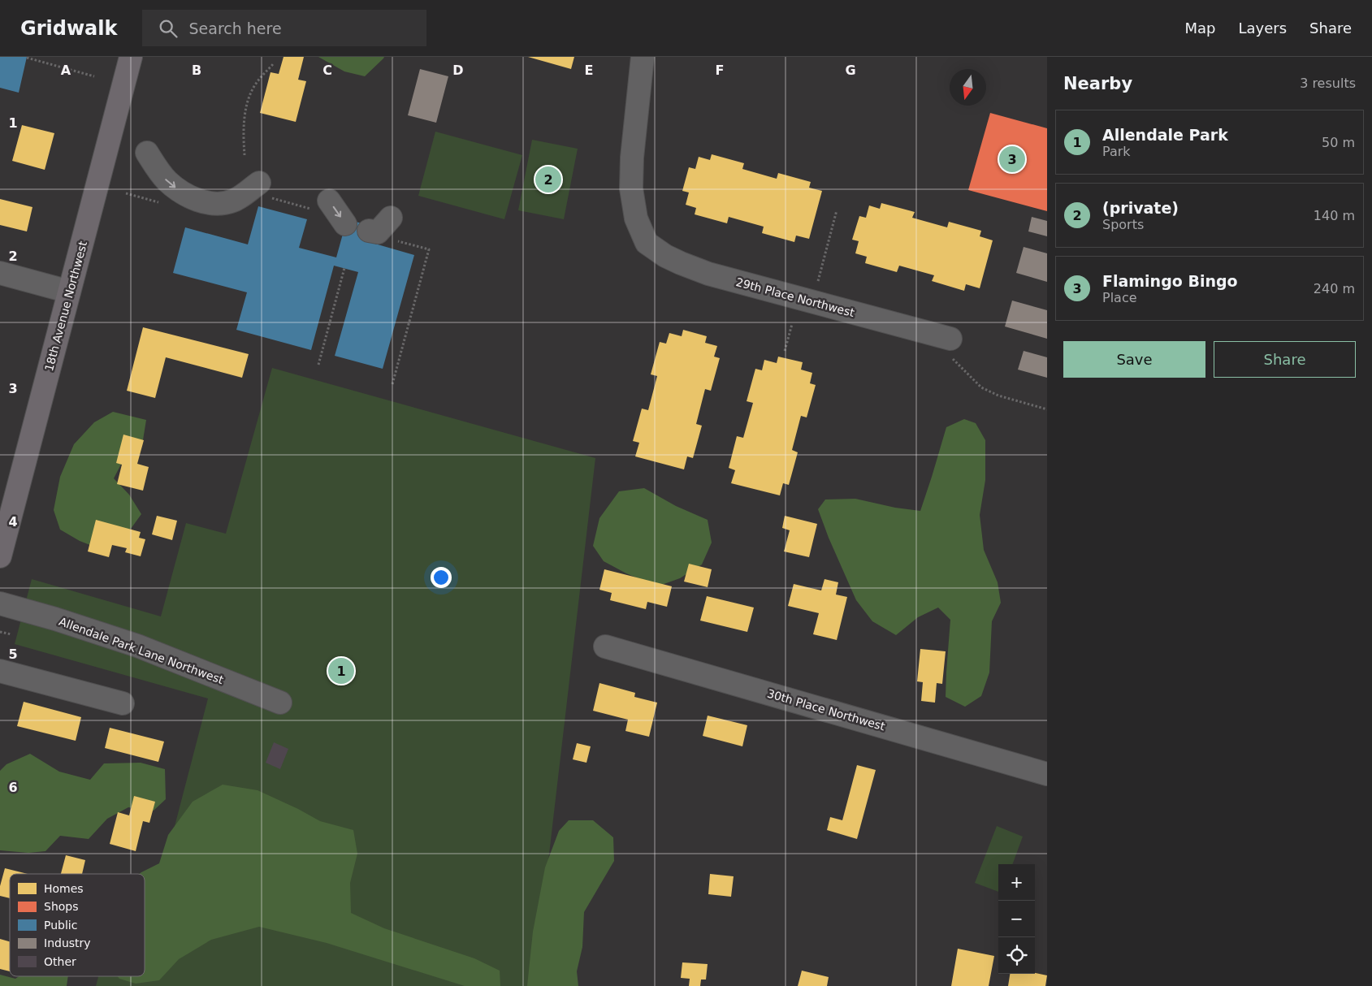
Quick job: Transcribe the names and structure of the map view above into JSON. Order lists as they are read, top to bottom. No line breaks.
{"streets":{"main road":["18th Avenue Northwest"],"street":["29th Place Northwest","Allendale Park Lane Northwest","30th Place Northwest"]},"legend":["Homes","Shops","Public","Industry","Other"],"north":"bottom","page":{"header":"Gridwalk","search":"Search here","nav":["Map","Layers","Share"],"heading":["Nearby","3 results"],"list":[{"mark":"1","name":"Allendale Park","note":"Park","value":"50 m"},{"mark":"2","name":"(private)","note":"Sports","value":"140 m"},{"mark":"3","name":"Flamingo Bingo","note":"Place","value":"240 m"}],"pins":["3","2","1"],"buttons":["Save","Share"],"map_buttons":["+","−"]},"grid":{"columns":["A","B","C","D","E","F","G"],"rows":["1","2","3","4","5","6"]}}
